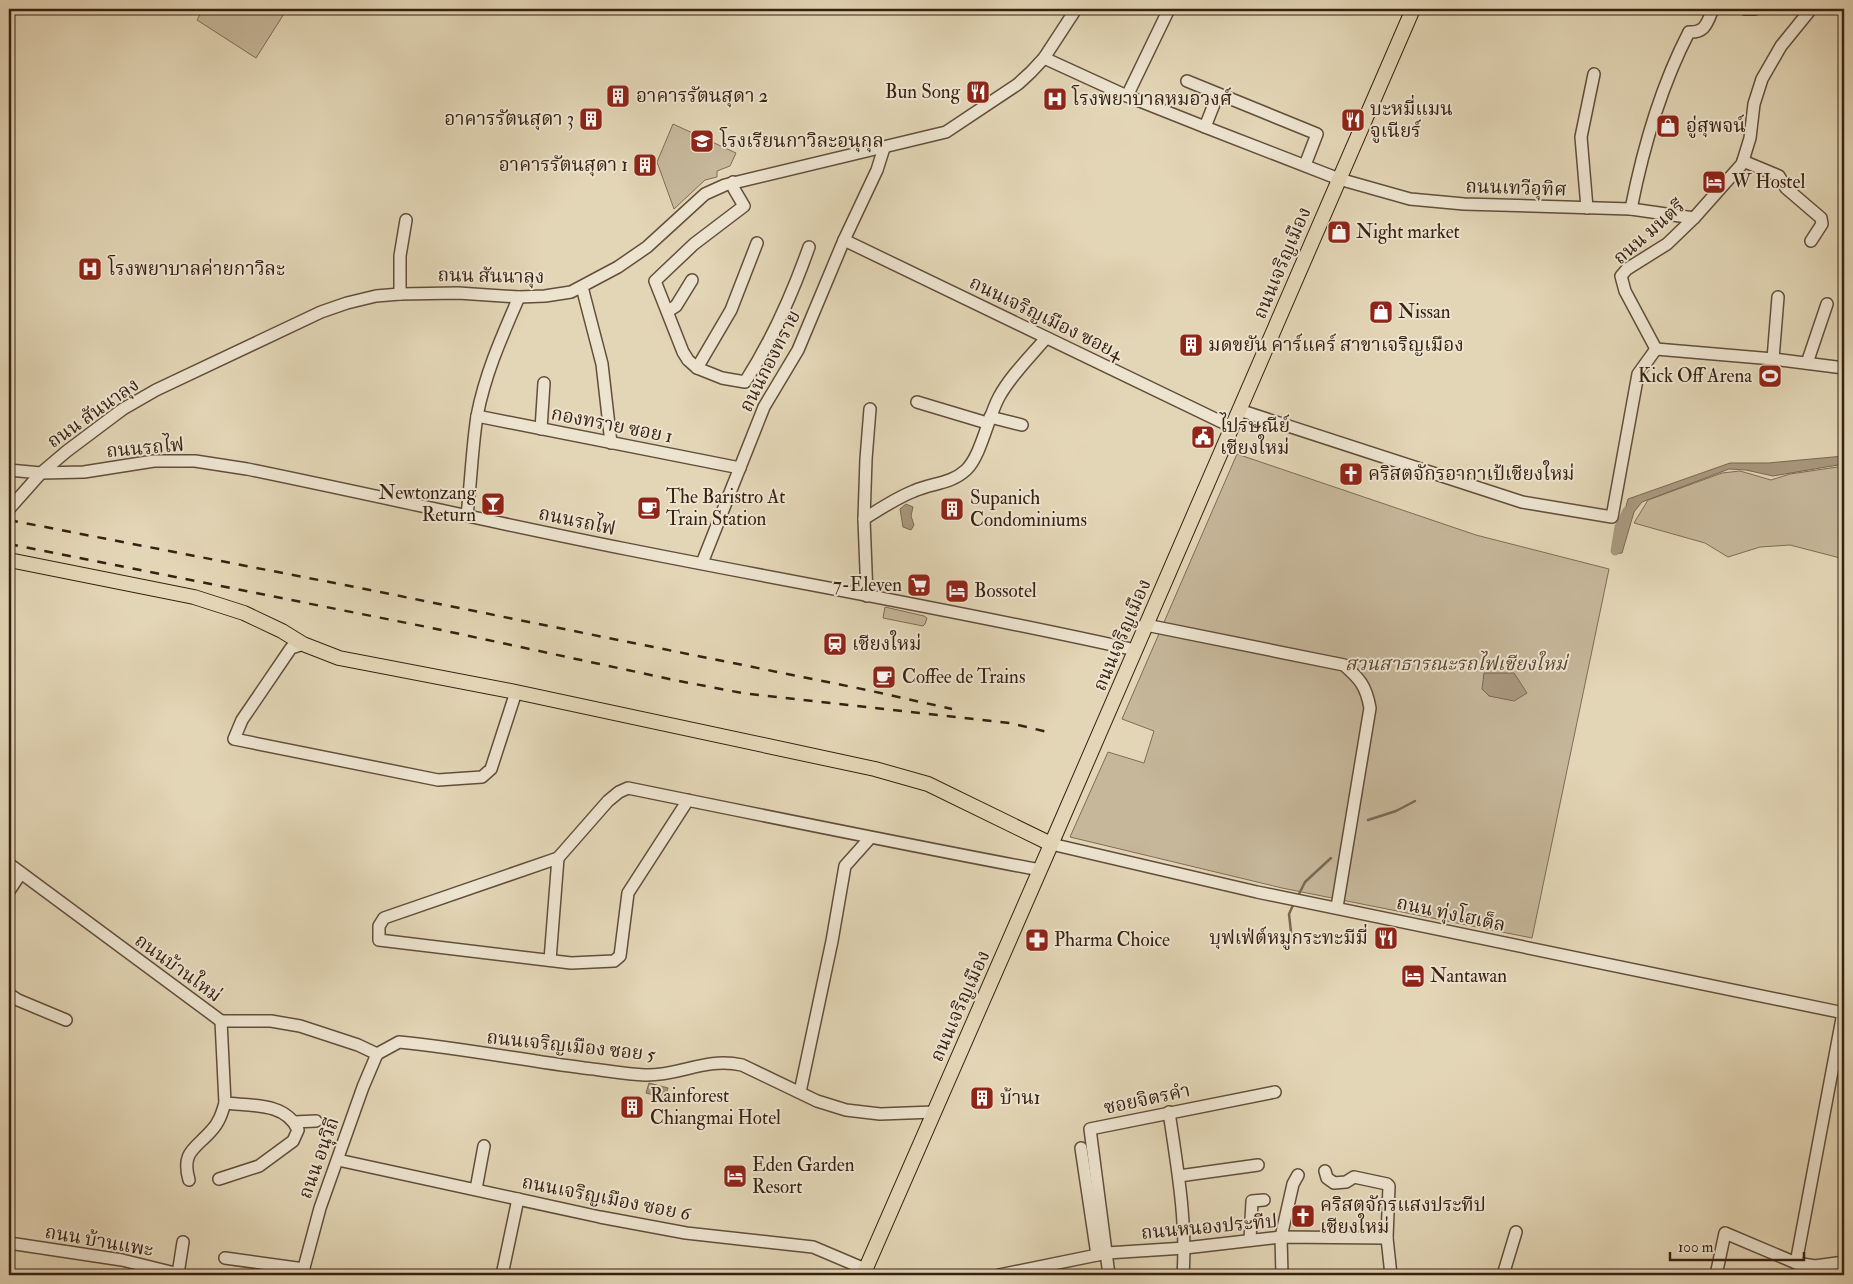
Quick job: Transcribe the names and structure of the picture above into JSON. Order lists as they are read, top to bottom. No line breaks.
{"streets":{"main road":["ถนนเจริญเมือง"],"street":["ถนนเทวีอุทิศ","ถนน มนตรี","ถนน สันนาลุง","ถนนเจริญเมือง ซอย4","ถนนกองทราย","กองทราย ซอย 1","ถนนรถไฟ","ถนน ทุ่งโฮเต็ล","ถนนบ้านใหม่","ถนนเจริญเมือง ซอย 5","ซอยจิตรคำ","ถนน อนุวิถี","ถนนเจริญเมือง ซอย 6","ถนนหนองประทีป","ถนน บ้านแพะ"]},"crossings":[["ถนนเทวีอุทิศ","ถนน มนตรี"],["ถนนเทวีอุทิศ","ถนนเจริญเมือง"],["ถนนเทวีอุทิศ","ถนน สันนาลุง"],["ถนนเจริญเมือง","ถนนเจริญเมือง ซอย4"],["ถนนเจริญเมือง","ถนนรถไฟ"],["ถนนเจริญเมือง","ถนน ทุ่งโฮเต็ล"],["ถนนเจริญเมือง","ถนนเจริญเมือง ซอย 5"],["ถนนเจริญเมือง","ถนนเจริญเมือง ซอย 6"],["ถนน สันนาลุง","ถนนกองทราย"],["ถนน สันนาลุง","ถนนรถไฟ"],["ถนนเจริญเมือง ซอย4","ถนนกองทราย"],["ถนนกองทราย","กองทราย ซอย 1"],["ถนนกองทราย","ถนนรถไฟ"],["ถนนบ้านใหม่","ถนนเจริญเมือง ซอย 5"],["ถนนบ้านใหม่","ถนน อนุวิถี"],["ถนนเจริญเมือง ซอย 5","ถนน อนุวิถี"],["ซอยจิตรคำ","ถนนหนองประทีป"],["ถนน อนุวิถี","ถนนเจริญเมือง ซอย 6"]],"parks":["สวนสาธารณะรถไฟเชียงใหม่"],"places":{"restaurant":["Bun Song","บะหมี่แมน จูเนียร์","บุฟเฟ่ต์หมูกระทะมีมี่"],"building":["อาคารรัตนสุดา 2","อาคารรัตนสุดา 3","อาคารรัตนสุดา 1","มดขยัน คาร์แคร์ สาขาเจริญเมือง","Supanich Condominiums","บ้าน1","Rainforest Chiangmai Hotel"],"hospital":["โรงพยาบาลหมอวงศ์","โรงพยาบาลค่ายกาวิละ"],"shop":["อู่สุพจน์","Night market","Nissan"],"school or university":["โรงเรียนกาวิละอนุกุล"],"hotel":["W Hostel","Bossotel","Nantawan","Eden Garden Resort"],"sports":["Kick Off Arena"],"public building":["ไปรษณีย์ เชียงใหม่"],"church":["คริสตจักรอากาเป้เชียงใหม่","คริสตจักรแสงประทีป เชียงใหม่"],"bar":["Newtonzang Return"],"cafe":["The Baristro At Train Station","Coffee de Trains"],"supermarket":["7-Eleven"],"station":["เชียงใหม่"],"pharmacy":["Pharma Choice"]},"scale_bar":"100 m"}
